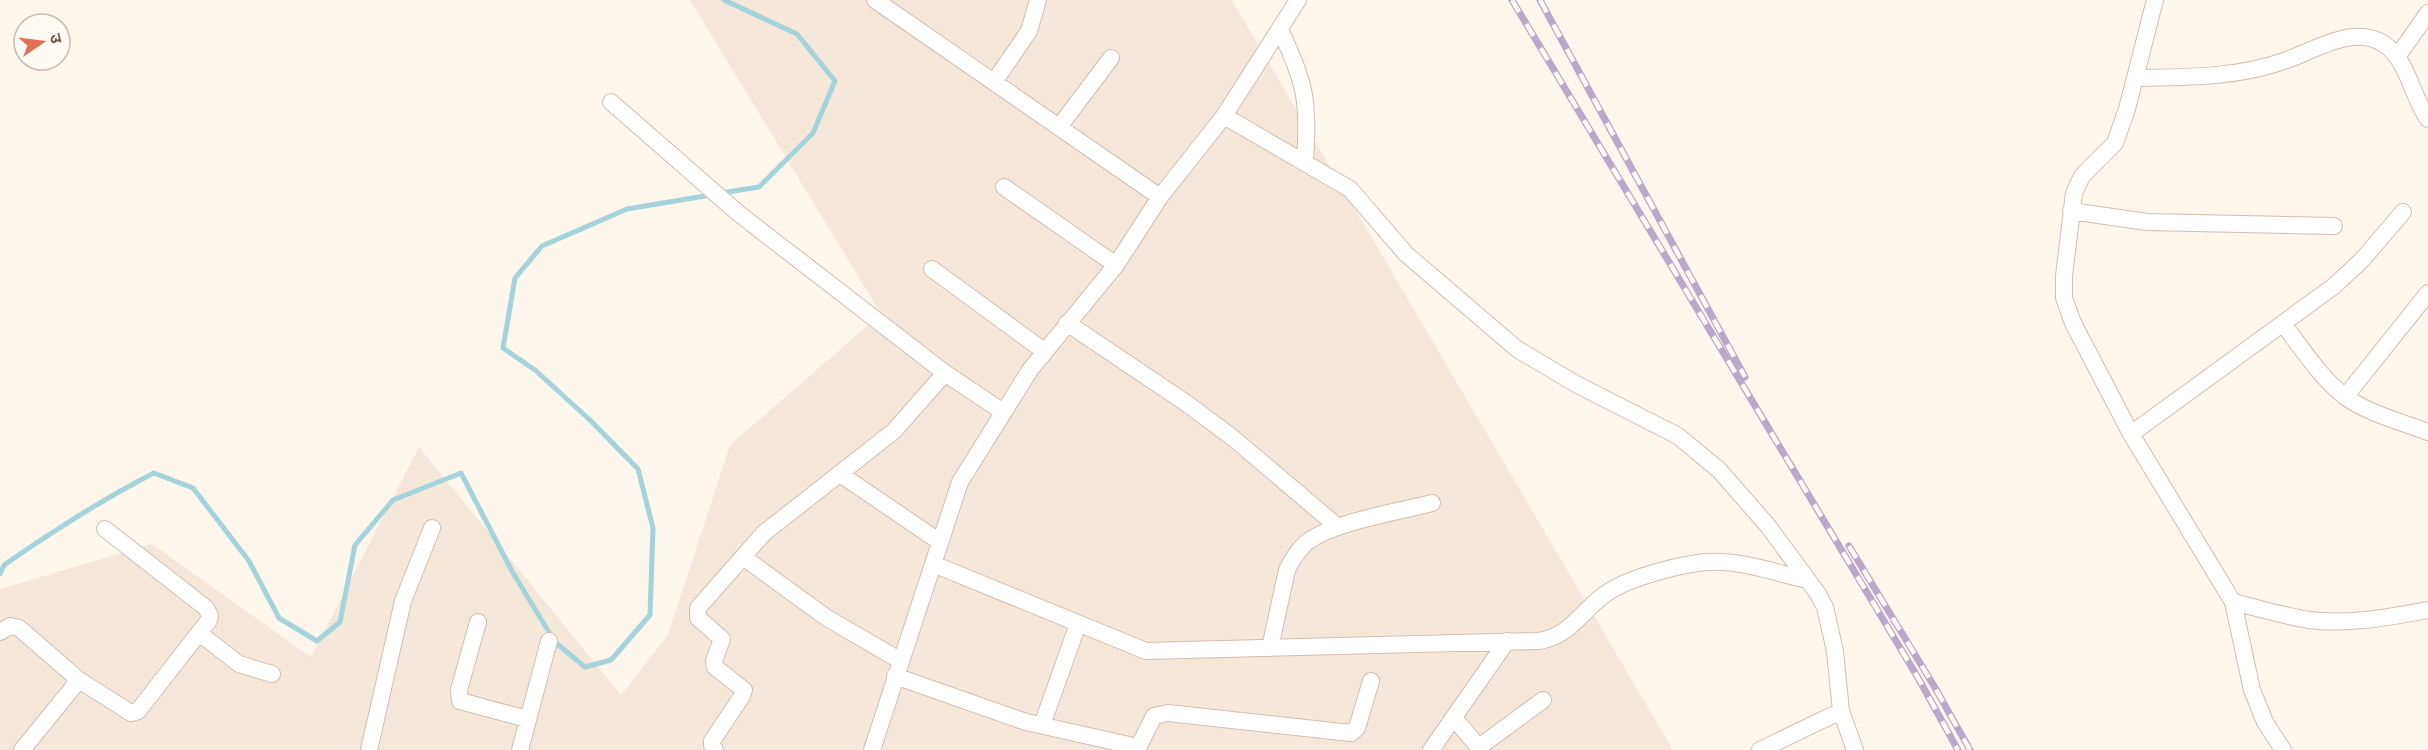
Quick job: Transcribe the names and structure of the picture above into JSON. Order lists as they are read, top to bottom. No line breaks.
{"north":"right"}
